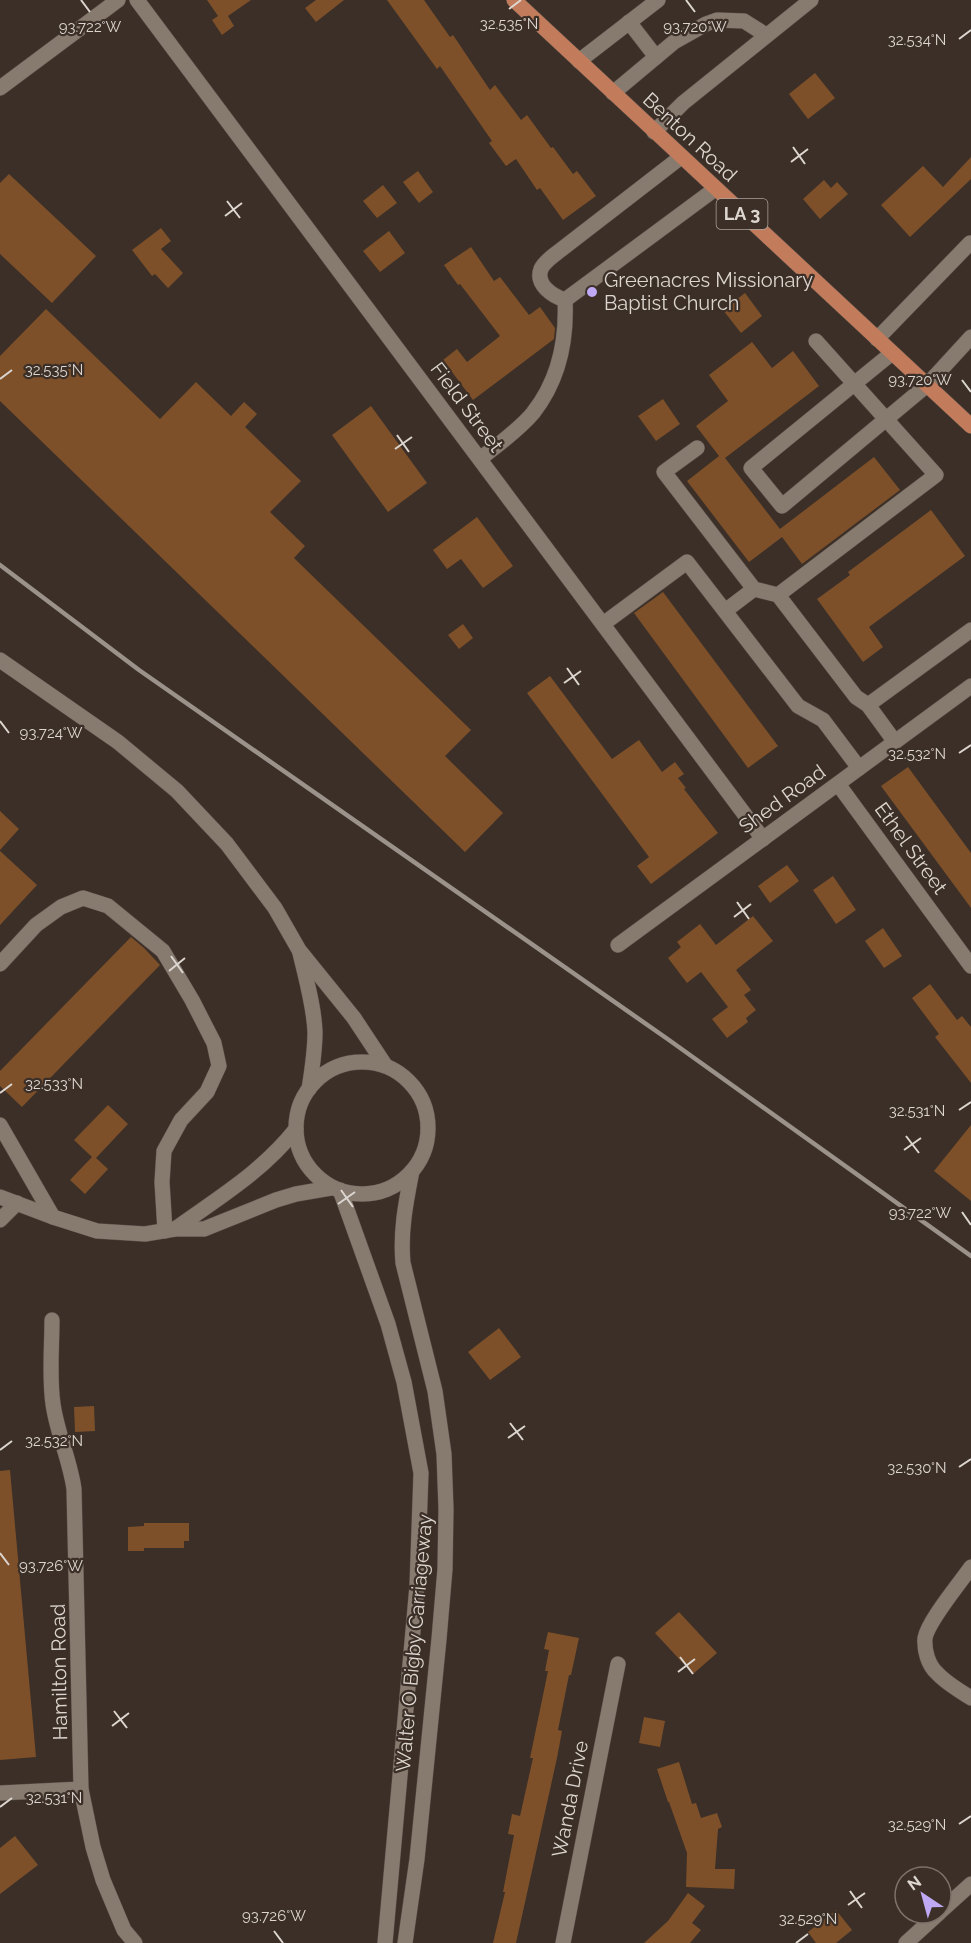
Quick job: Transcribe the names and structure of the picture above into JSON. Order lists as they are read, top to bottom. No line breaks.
{"streets":{"main road":["Benton Road","LA 3"],"street":["Field Street","Shed Road","Ethel Street","Walter O Bigby Carriageway","Hamilton Road","Wanda Drive"]},"crossings":[["Field Street","Shed Road"],["Shed Road","Ethel Street"]],"places":["Greenacres Missionary Baptist Church"],"north":"top left","coordinates":["32.535°N","93.722°W","93.720°W","32.534°N","93.724°W","32.532°N","32.533°N","32.531°N","32.530°N","93.726°W","32.529°N"]}
